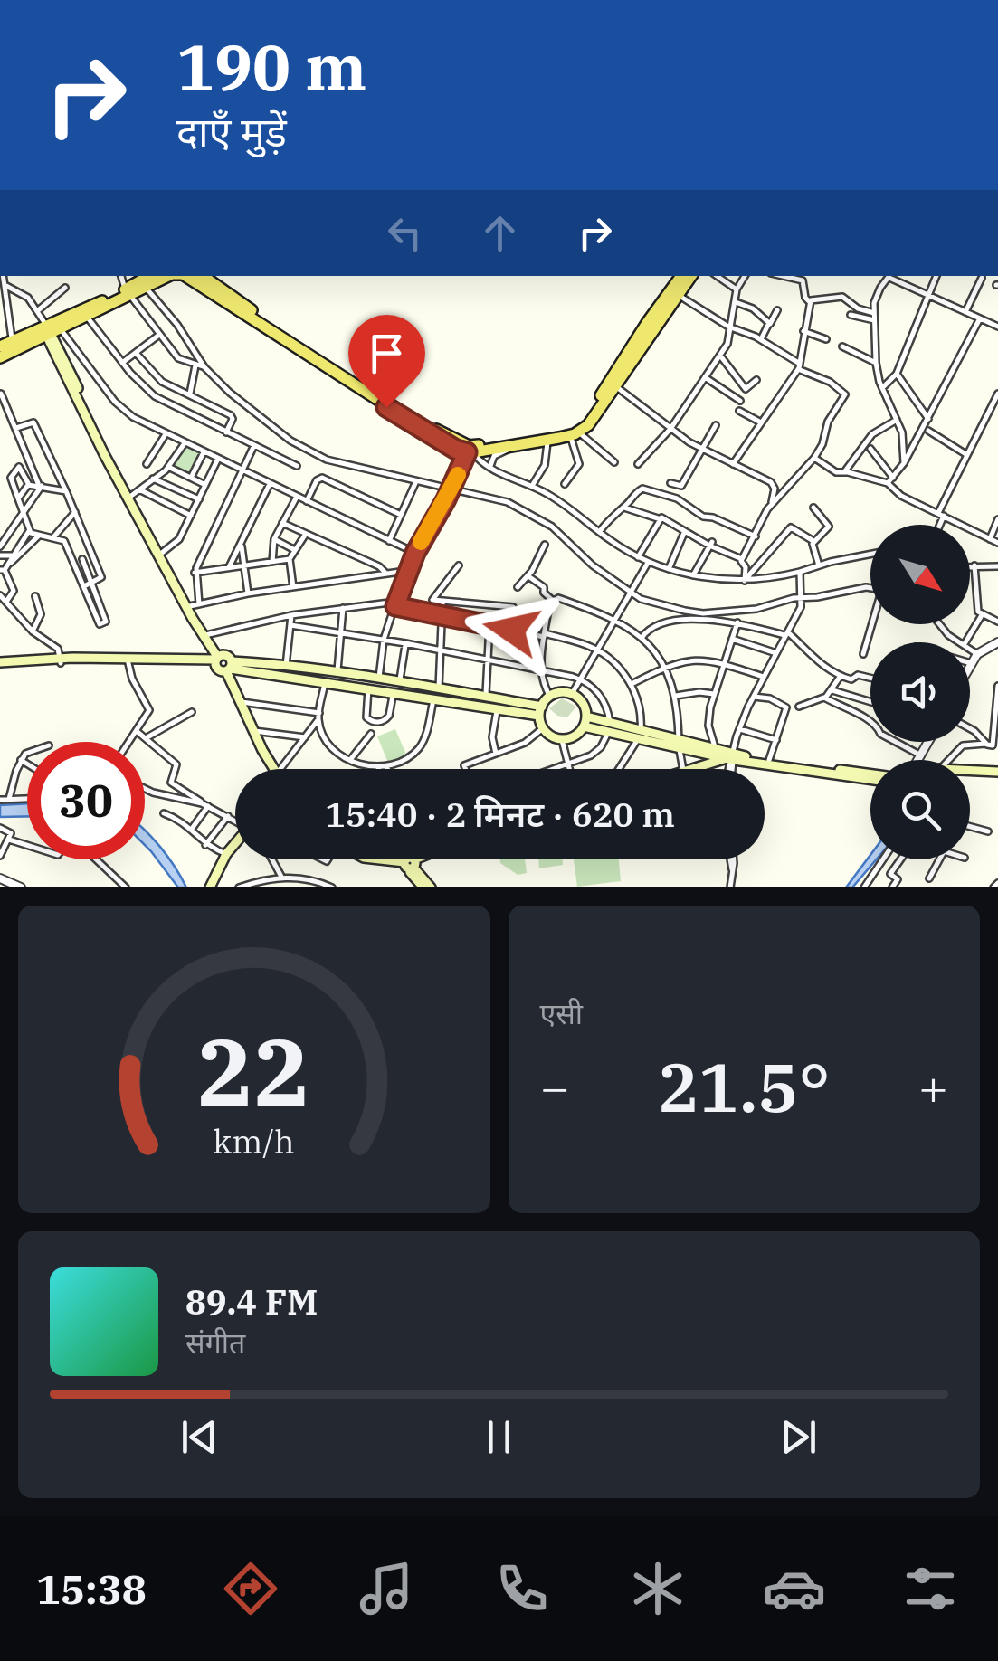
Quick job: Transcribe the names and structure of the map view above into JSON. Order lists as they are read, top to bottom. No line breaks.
{"north":"bottom right","page":{"turn":["190 m","दाएँ मुड़ें"],"limit":"30","trip":"15:40 · 2 मिनट · 620 m","tile":"एसी","heat":["−","21.5°","+"],"song":["89.4 FM","संगीत"],"tabs":"15:38","gauge":["22","km/h"]}}
